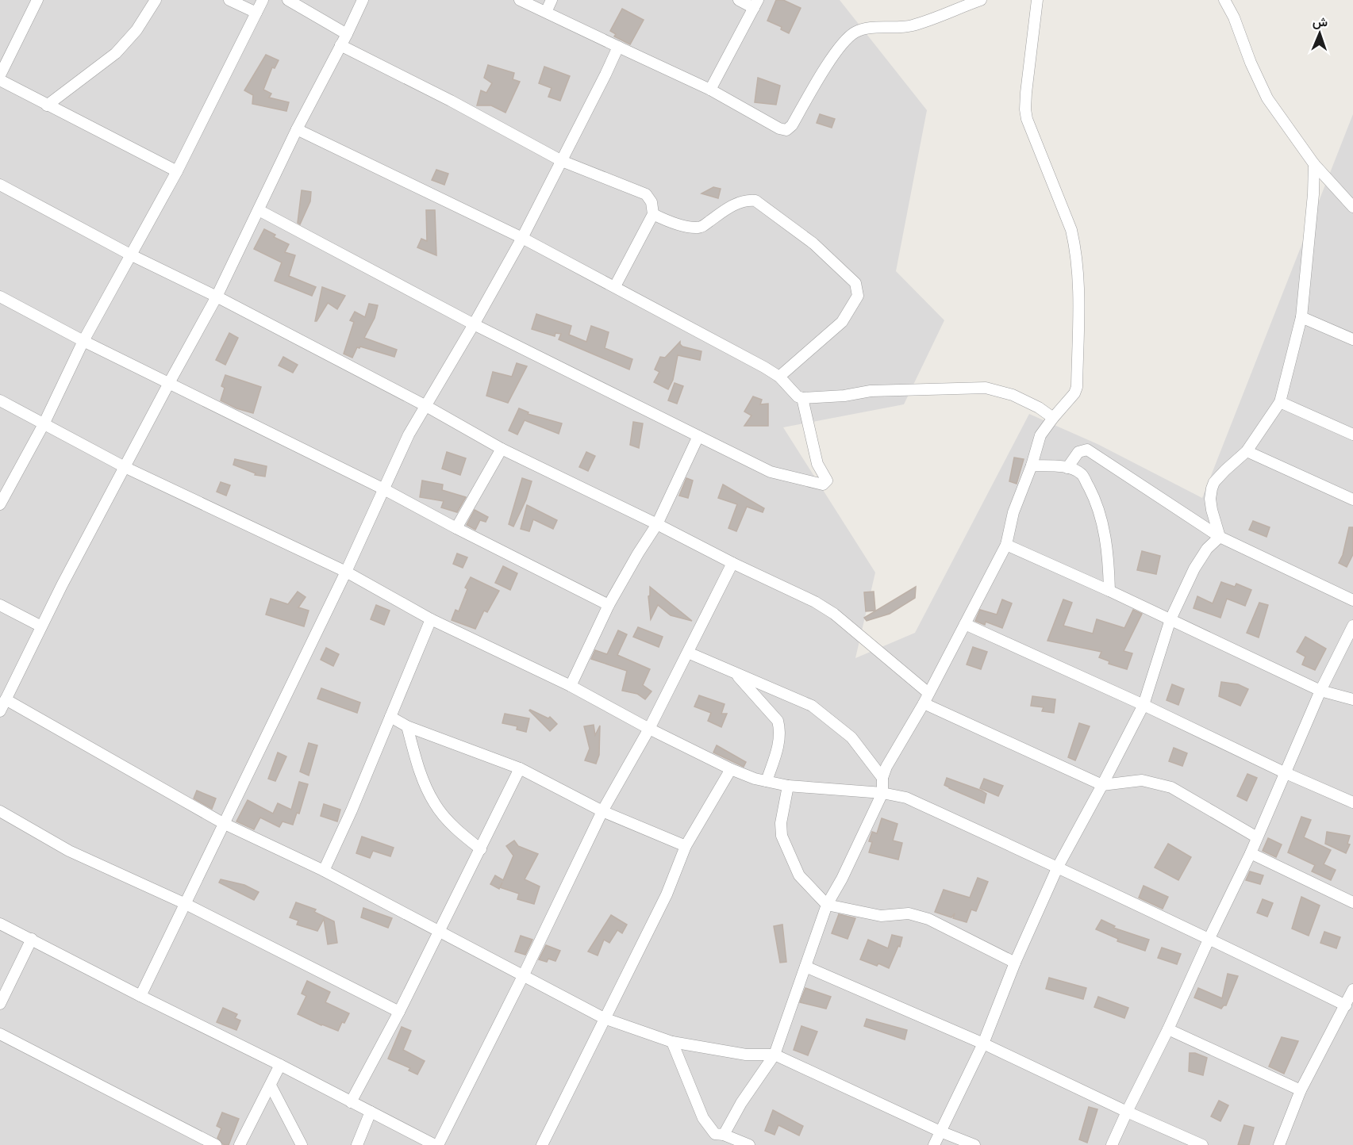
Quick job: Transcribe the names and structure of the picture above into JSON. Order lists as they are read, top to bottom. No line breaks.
{"north":"top"}
